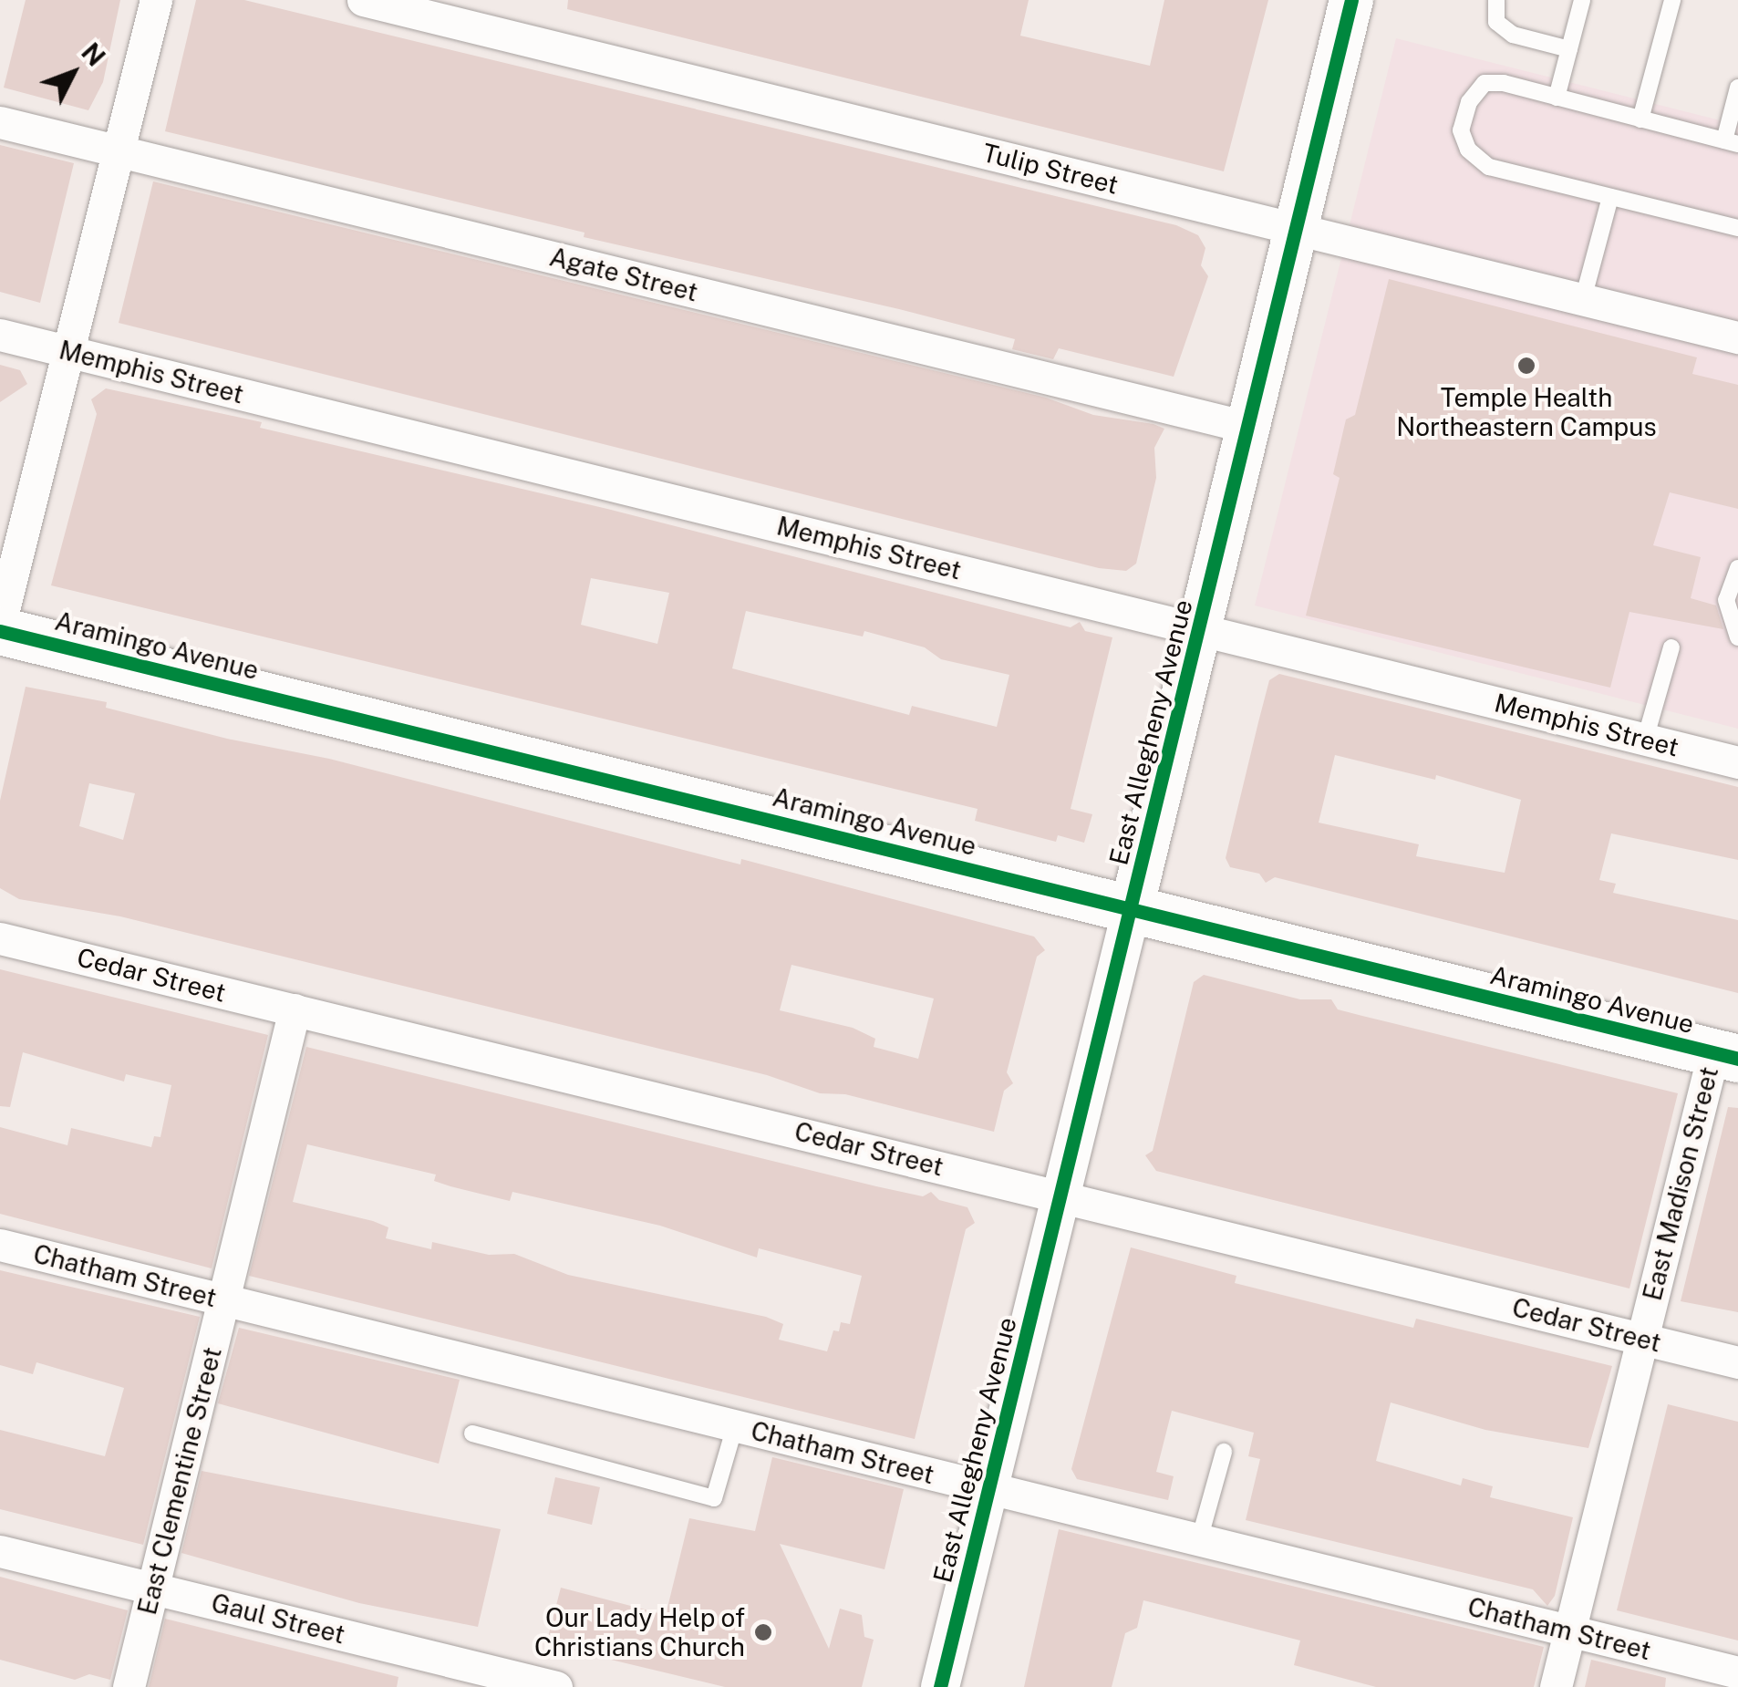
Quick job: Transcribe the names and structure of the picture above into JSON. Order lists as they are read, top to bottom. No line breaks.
{"streets":{"main road":["Aramingo Avenue","East Allegheny Avenue"],"street":["Tulip Street","Agate Street","Memphis Street","Cedar Street","East Madison Street","Chatham Street","East Clementine Street","Gaul Street"]},"crossings":[["Tulip Street","East Allegheny Avenue"],["Agate Street","East Allegheny Avenue"],["Memphis Street","East Allegheny Avenue"],["Aramingo Avenue","East Allegheny Avenue"],["Aramingo Avenue","East Madison Street"],["East Allegheny Avenue","Cedar Street"],["East Allegheny Avenue","Chatham Street"],["Cedar Street","East Madison Street"],["Cedar Street","East Clementine Street"],["East Madison Street","Chatham Street"],["Chatham Street","East Clementine Street"],["East Clementine Street","Gaul Street"]],"places":["Temple Health Northeastern Campus","Our Lady Help of Christians Church"],"north":"top right"}
